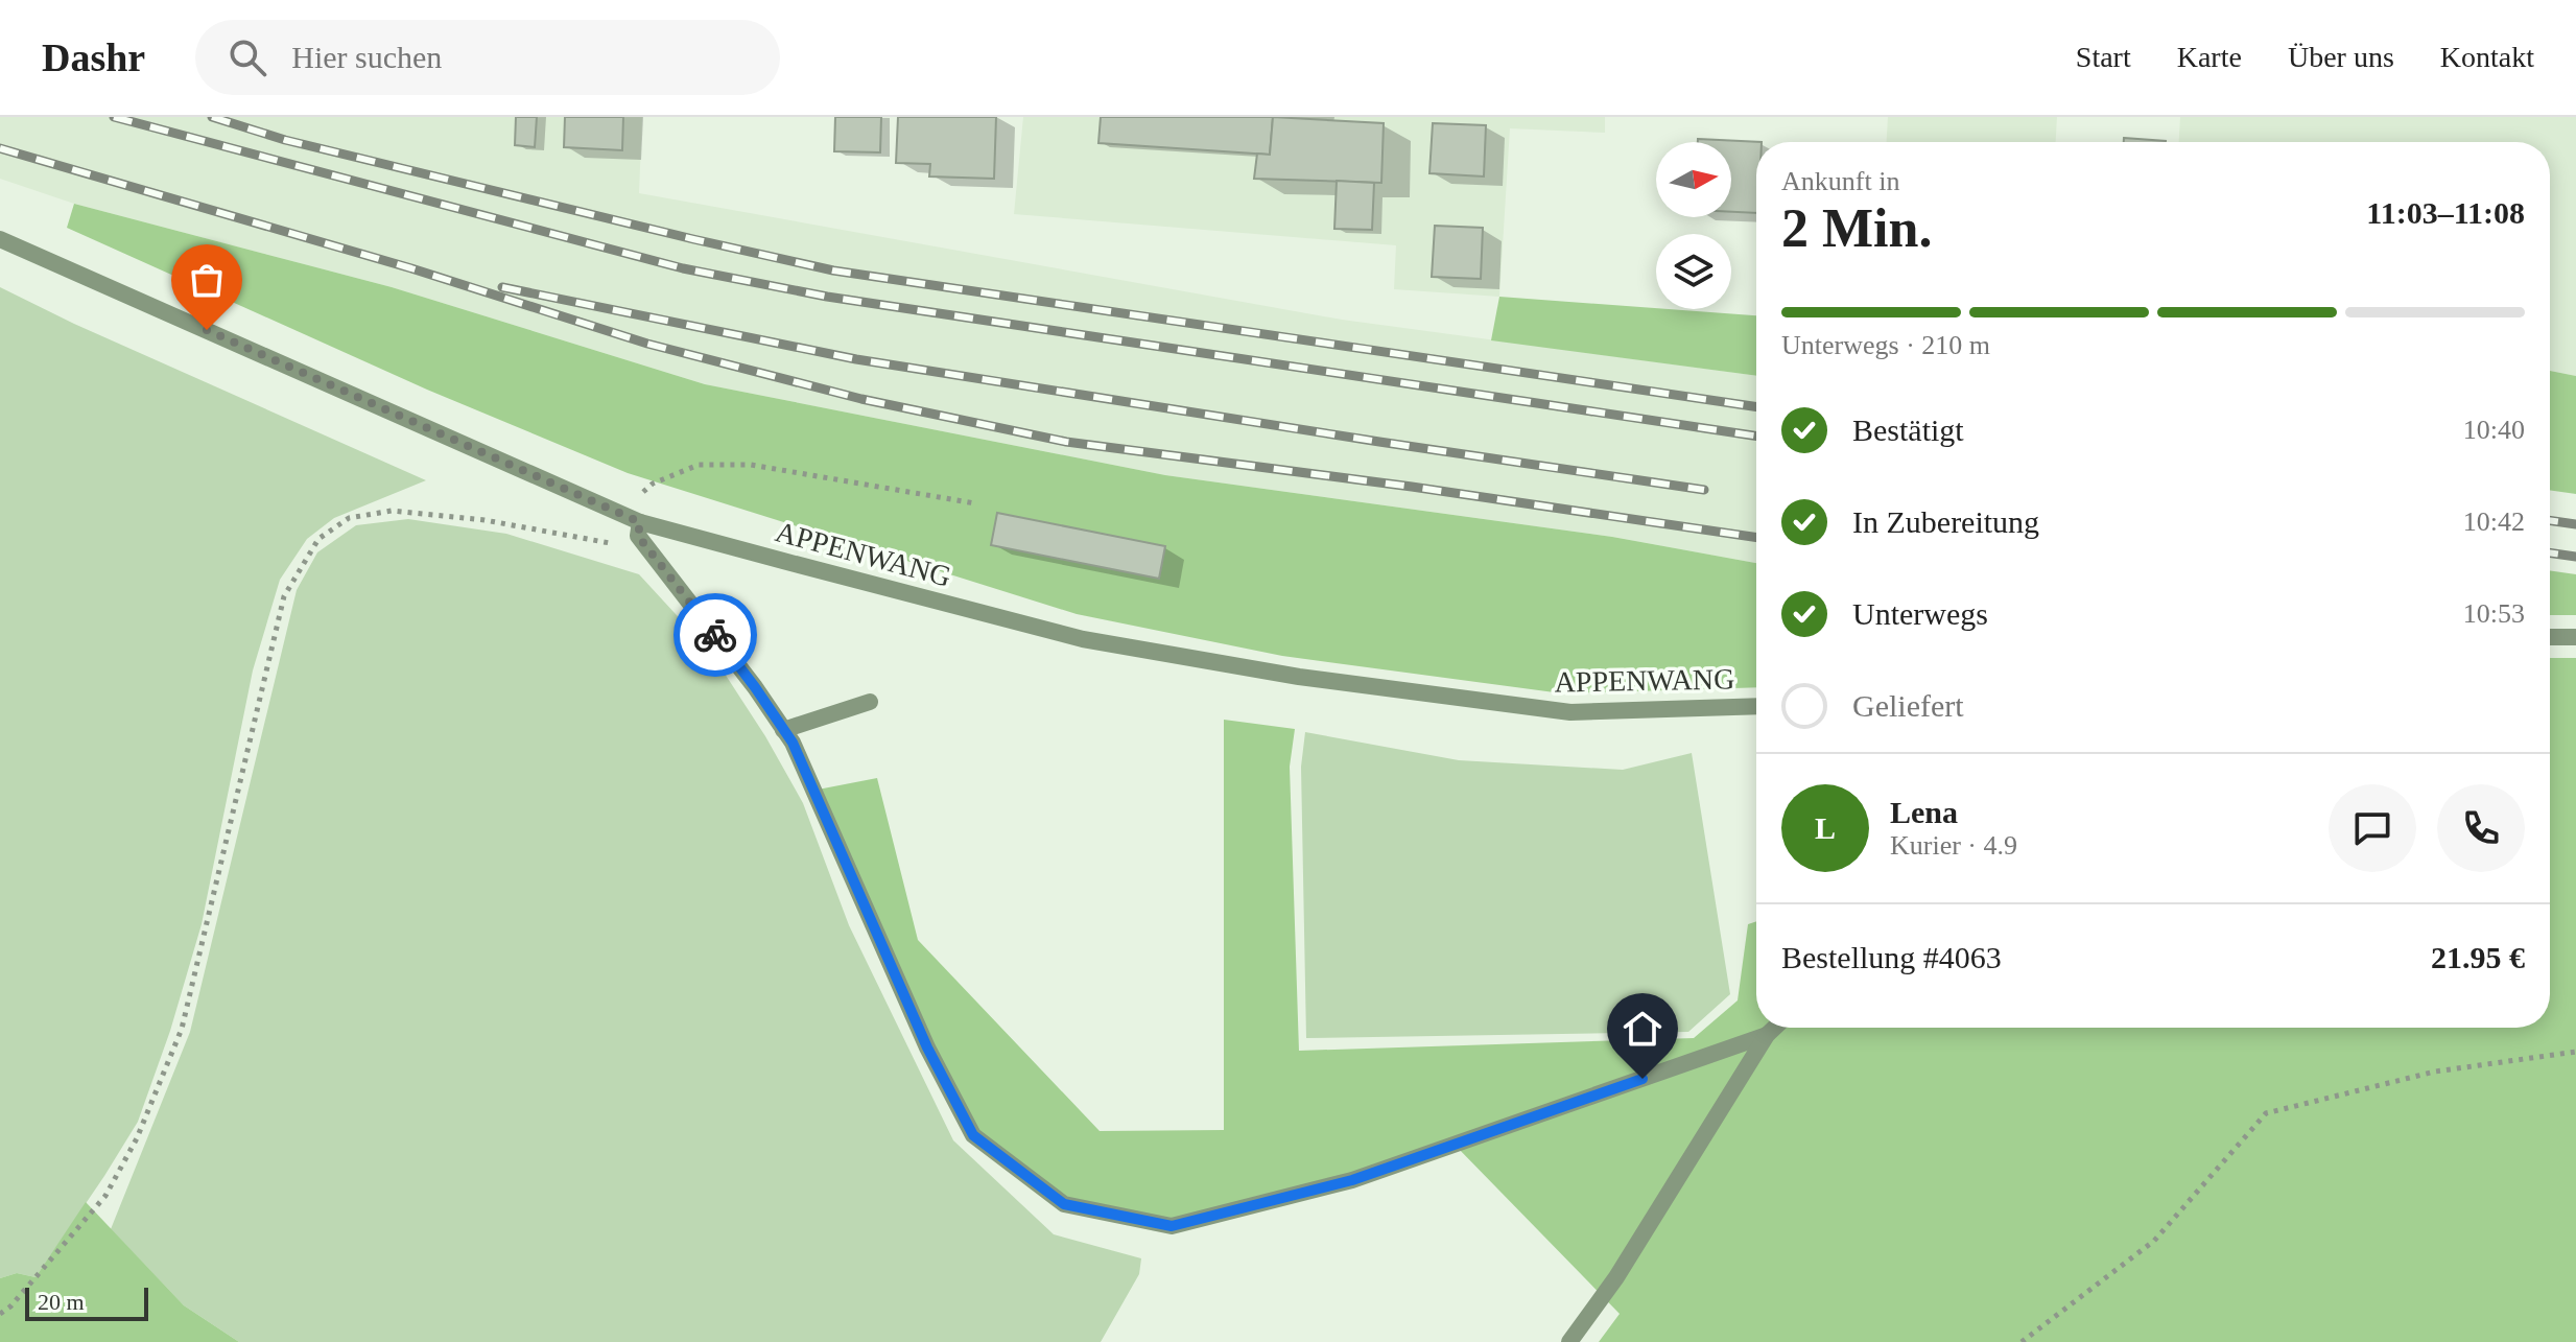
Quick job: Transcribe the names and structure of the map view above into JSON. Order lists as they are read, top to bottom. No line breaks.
{"streets":{"street":["APPENWANG"]},"scale_bar":"20 m","north":"right","page":{"header":"Dashr","search":"Hier suchen","nav":["Start","Karte","Über uns","Kontakt"],"heading":["2 Min.","Ankunft in","11:03–11:08"],"panel":["Lena","Kurier · 4.9","Bestellung #4063","21.95 €"],"bar":"Unterwegs · 210 m","list":[["Bestätigt","10:40"],["In Zubereitung","10:42"],["Unterwegs","10:53"],"Geliefert"],"round":"L","scale":"20 m"}}
